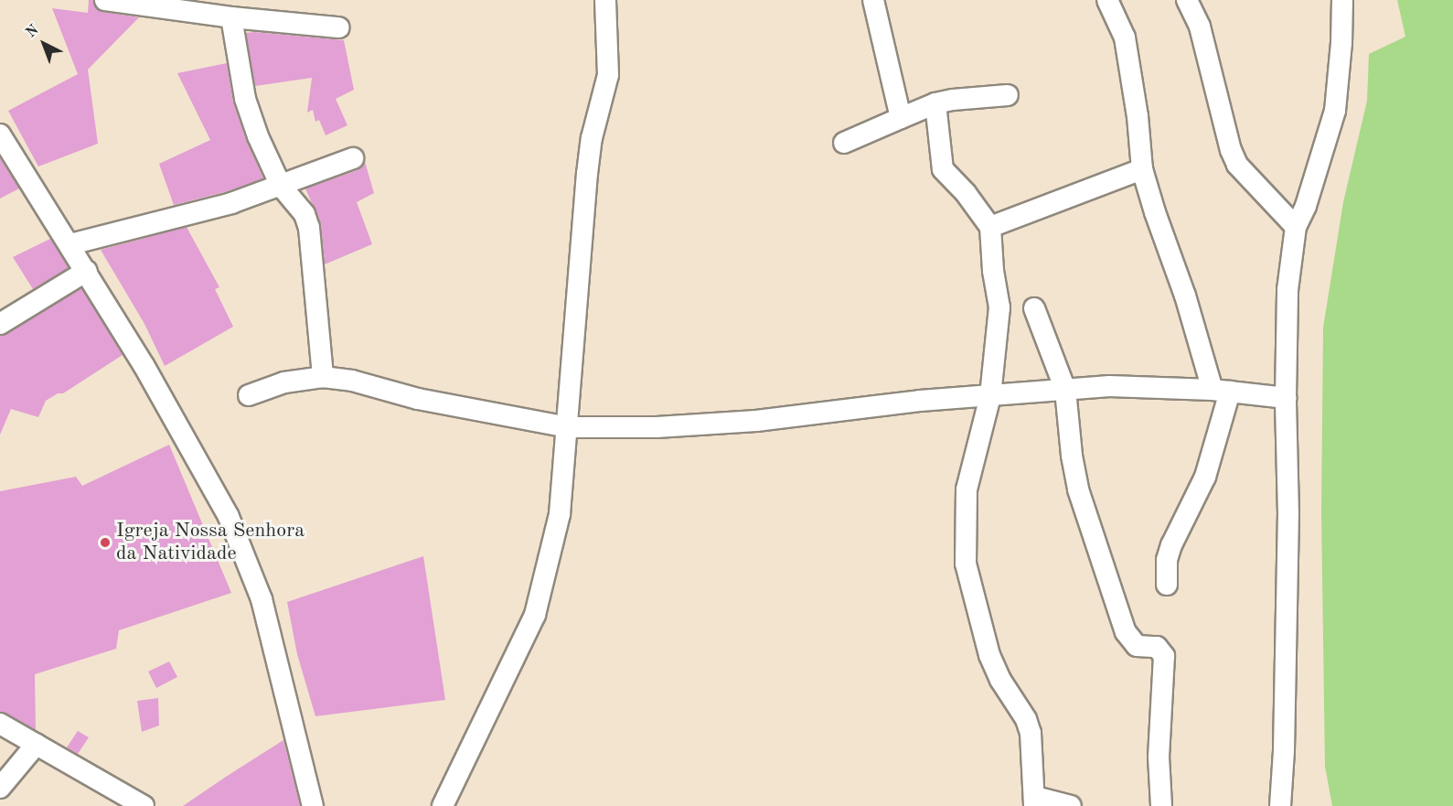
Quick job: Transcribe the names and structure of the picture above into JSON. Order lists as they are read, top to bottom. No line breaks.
{"places":["Igreja Nossa Senhora da Natividade"],"north":"top left"}
